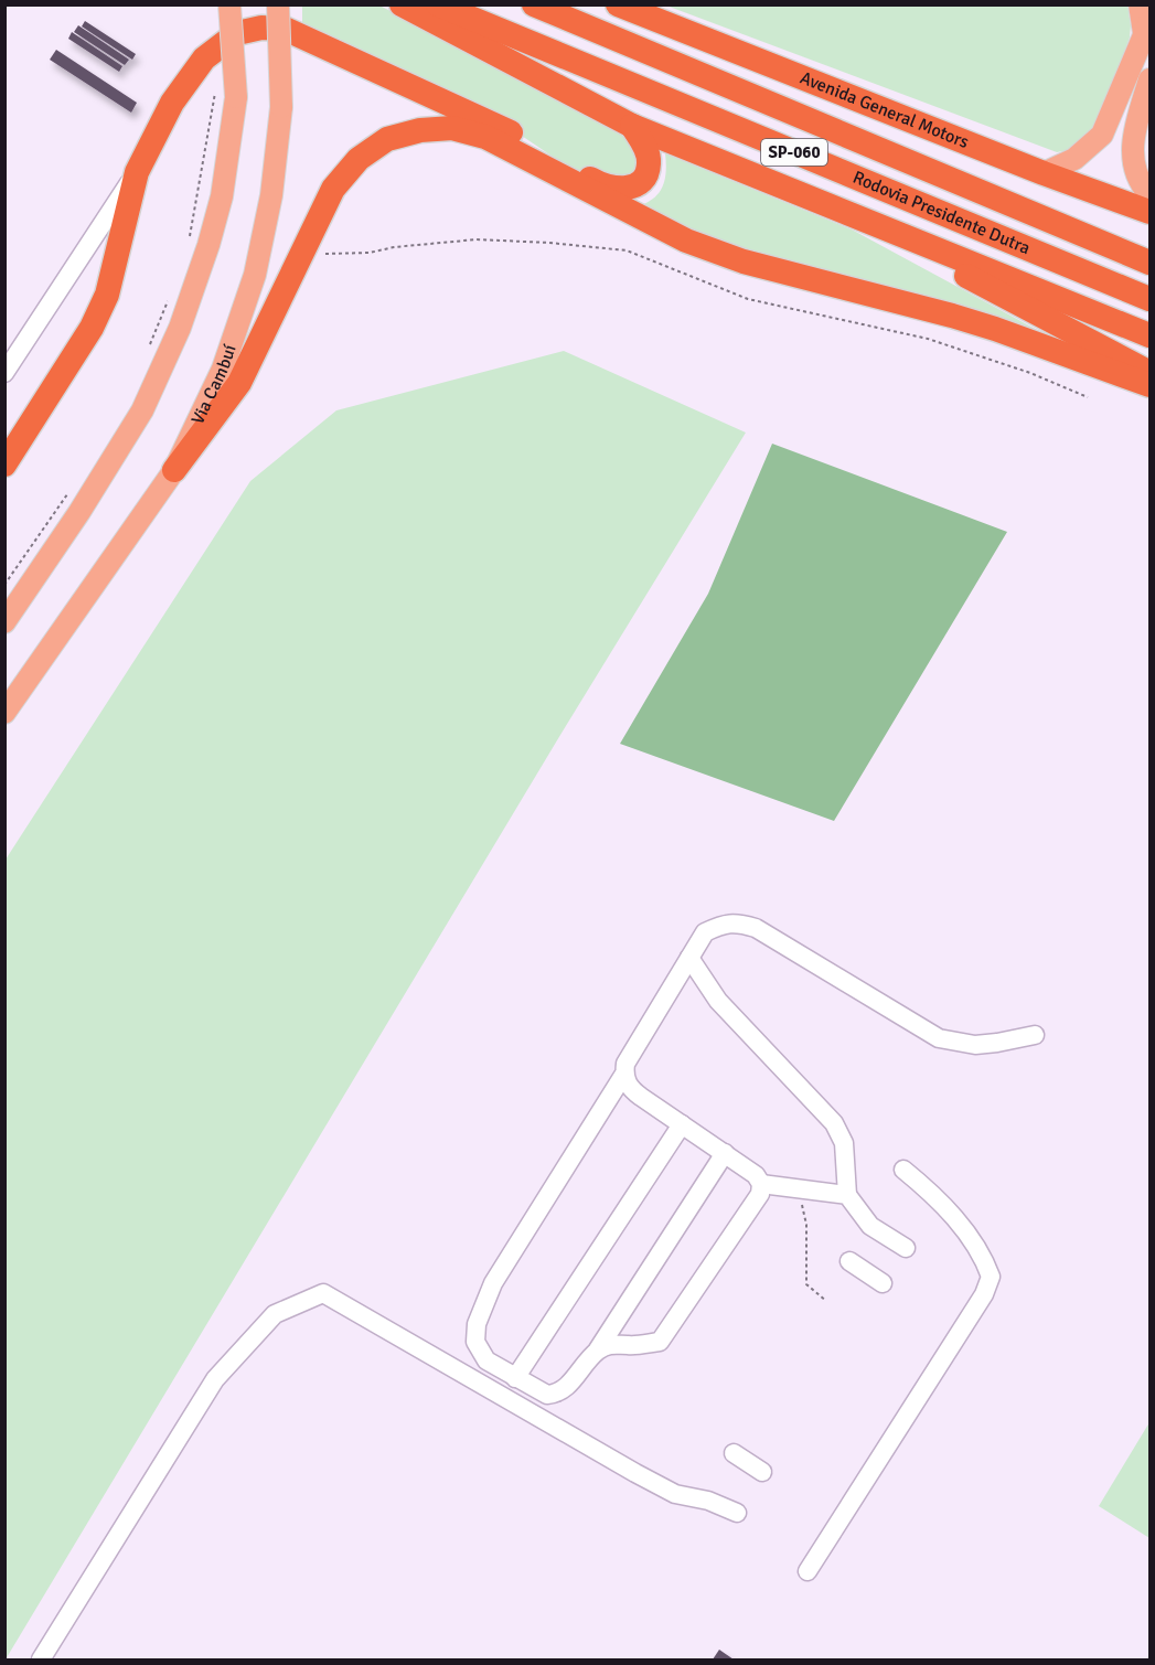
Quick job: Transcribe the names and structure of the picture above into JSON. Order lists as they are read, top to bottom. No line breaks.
{"streets":{"highway":["Avenida General Motors","SP-060","Rodovia Presidente Dutra"],"main road":["Via Cambuí"]}}
